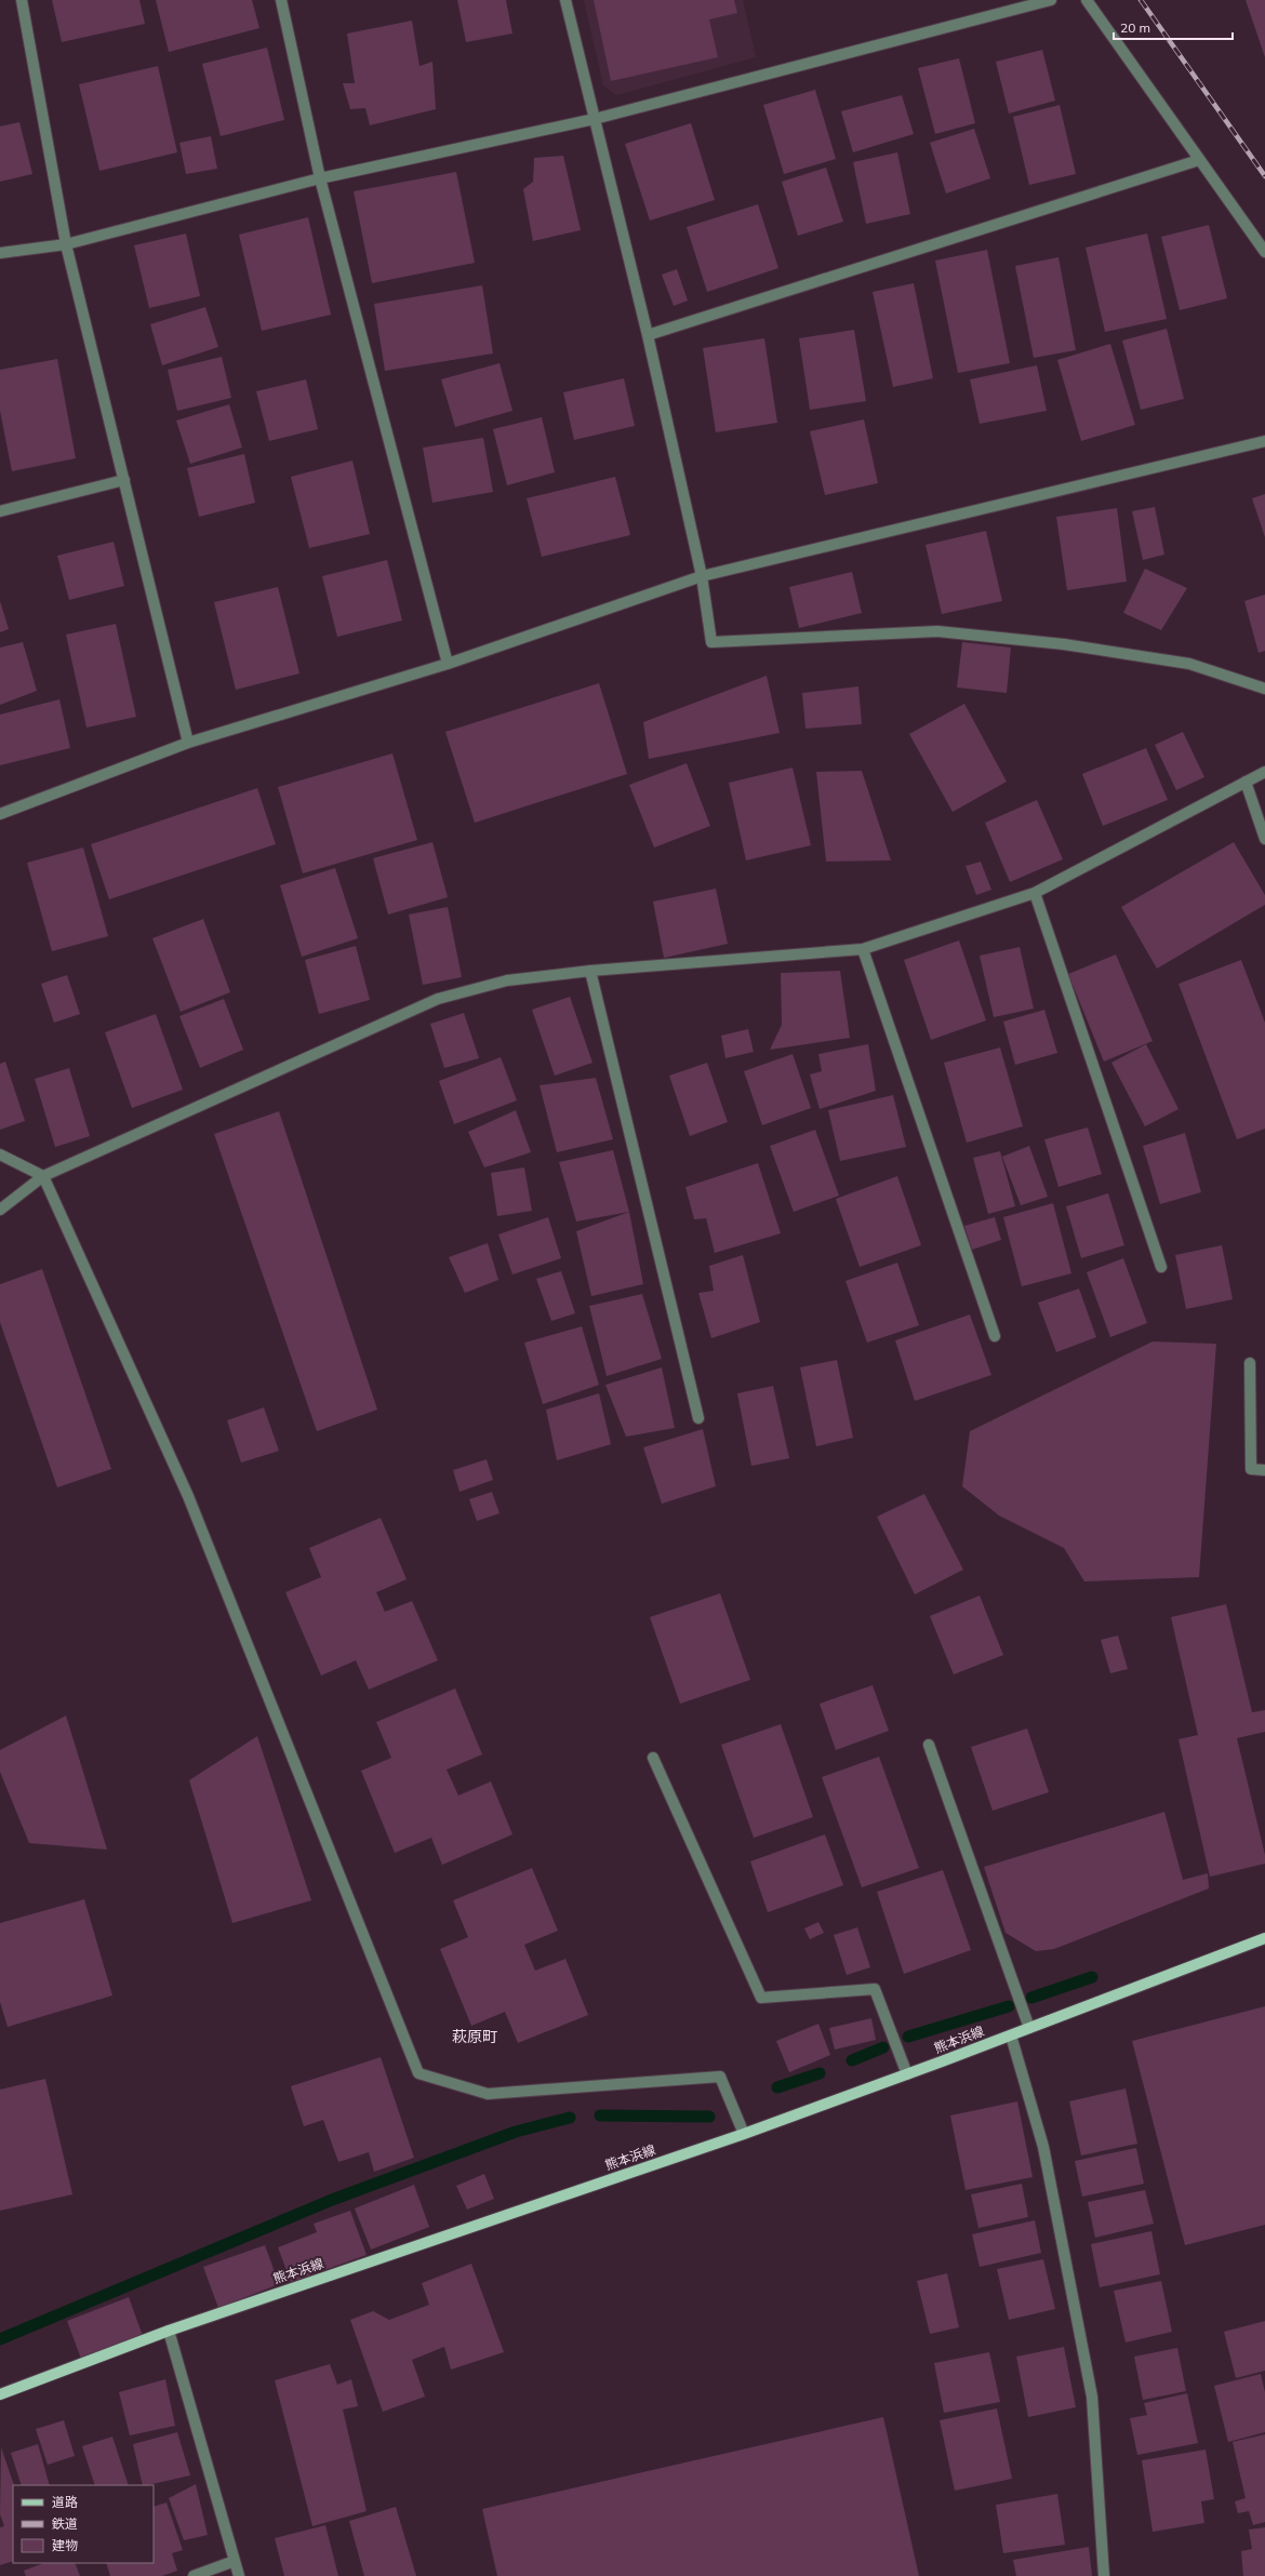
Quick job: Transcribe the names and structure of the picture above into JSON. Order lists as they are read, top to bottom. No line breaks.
{"streets":{"main road":["熊本浜線"]},"districts":["萩原町"],"legend":["道路","鉄道","建物"],"scale_bar":"20 m"}
